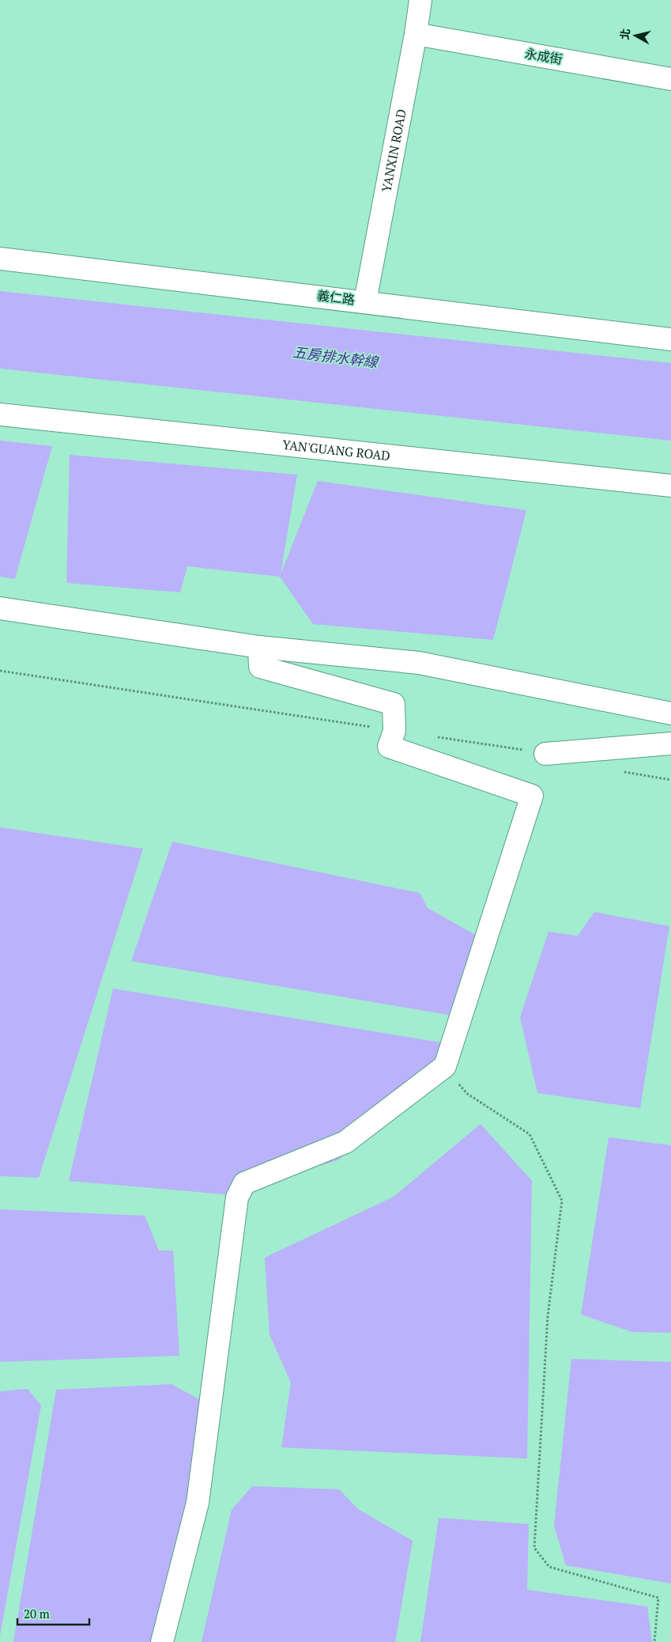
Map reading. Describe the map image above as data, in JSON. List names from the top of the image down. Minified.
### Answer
{"streets":{"street":["永成街","YANXIN ROAD","義仁路","YAN'GUANG ROAD"]},"crossings":[["永成街","YANXIN ROAD"],["YANXIN ROAD","義仁路"]],"water":["五房排水幹線"],"scale_bar":"20 m","north":"left"}
